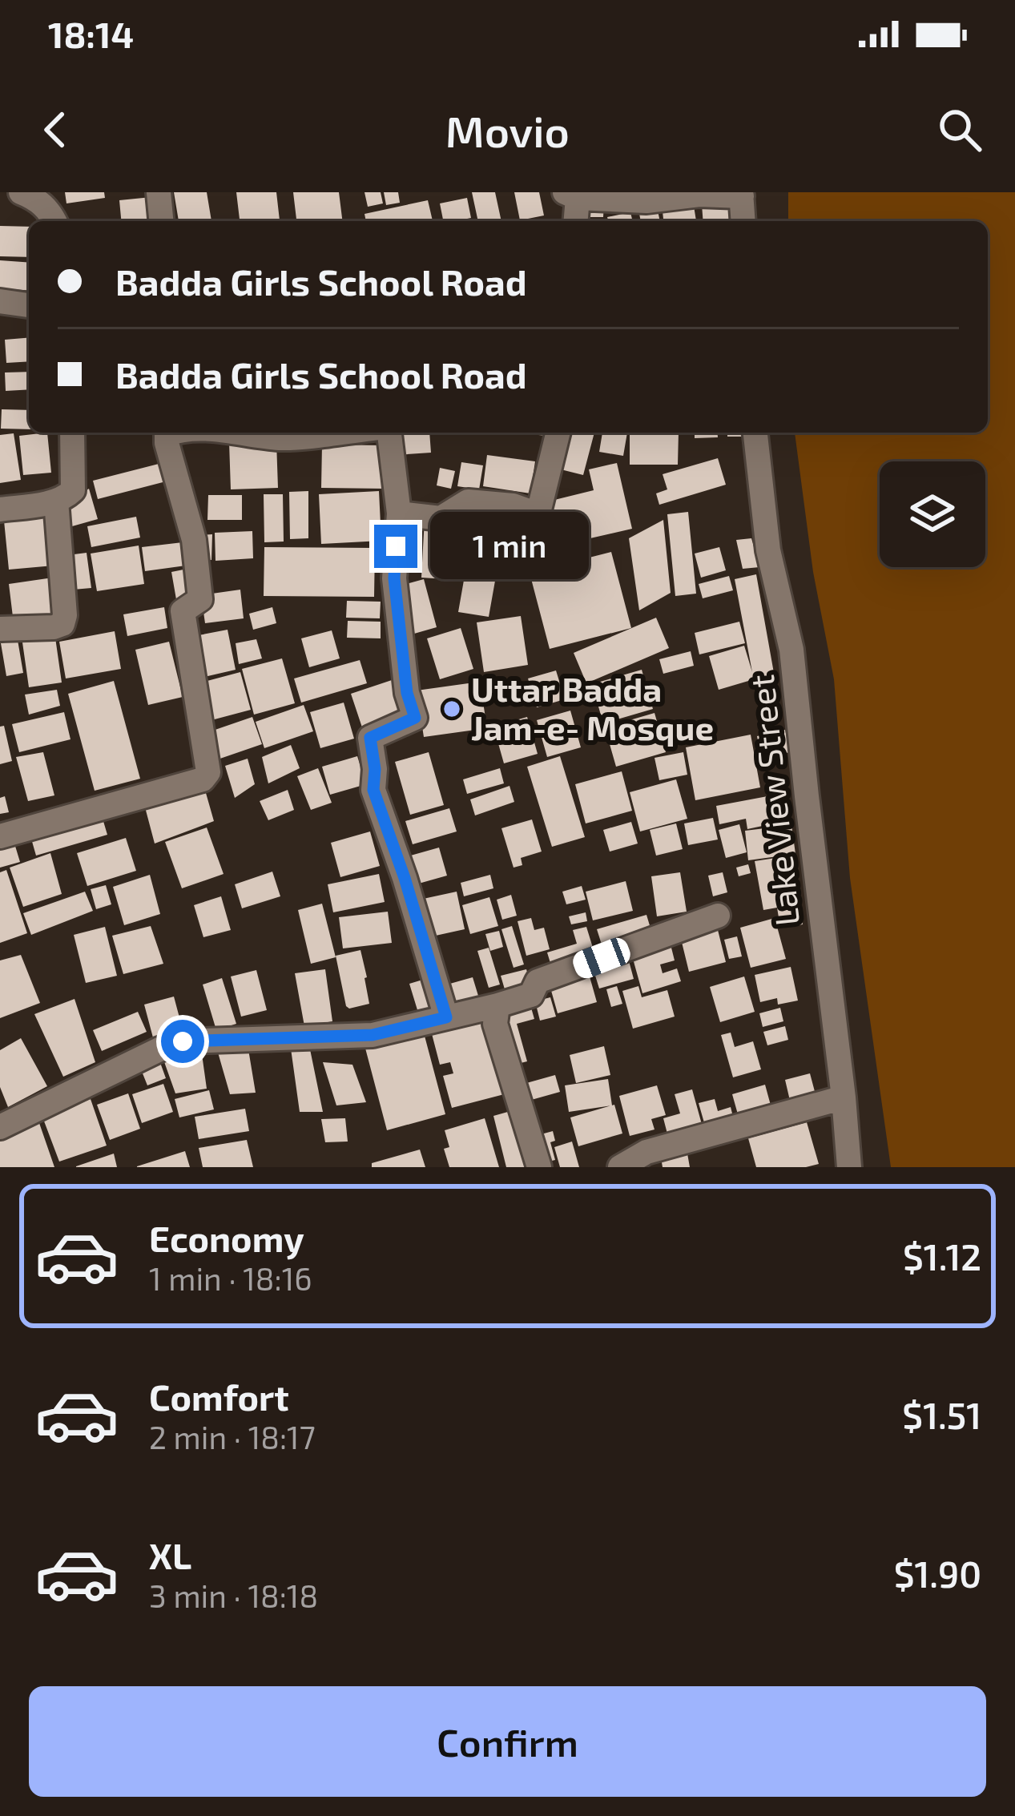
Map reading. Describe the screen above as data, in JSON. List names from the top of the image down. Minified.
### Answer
{"streets":{"street":["Lake View Street"]},"places":["Uttar Badda Jam-e- Mosque"],"page":{"status":"18:14","header":"Movio","banner":["Badda Girls School Road","Badda Girls School Road"],"bubble":"1 min","list":[{"name":"Economy","note":"1 min · 18:16","value":"$1.12"},{"name":"Comfort","note":"2 min · 18:17","value":"$1.51"},{"name":"XL","note":"3 min · 18:18","value":"$1.90"}],"buttons":"Confirm"}}
